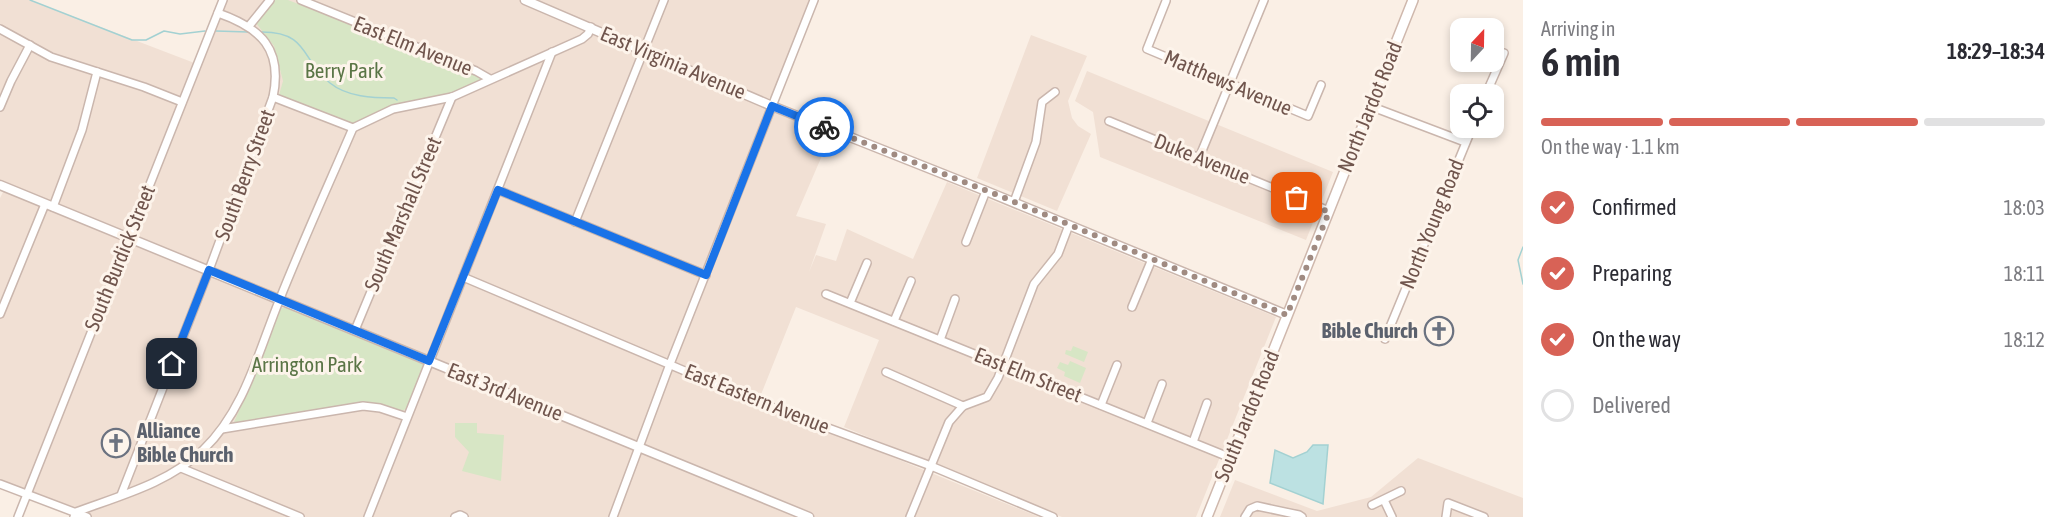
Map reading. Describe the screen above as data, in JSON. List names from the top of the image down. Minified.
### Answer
{"streets":{"main road":["North Jardot Road","South Jardot Road"],"street":["East Elm Avenue","East Virginia Avenue","Matthews Avenue","Duke Avenue","South Berry Street","South Marshall Street","North Young Road","South Burdick Street","East Elm Street","East 3rd Avenue","East Eastern Avenue"]},"crossings":[["East Virginia Avenue","North Jardot Road"],["East Virginia Avenue","South Jardot Road"],["North Jardot Road","Duke Avenue"],["North Jardot Road","South Jardot Road"],["South Berry Street","South Burdick Street"],["South Berry Street","East 3rd Avenue"],["South Marshall Street","East 3rd Avenue"],["South Burdick Street","East 3rd Avenue"],["East Elm Street","South Jardot Road"]],"parks":["Berry Park","Arrington Park"],"places":{"church":["Bible Church","Alliance Bible Church"]},"north":"top","page":{"heading":["6 min","Arriving in","18:29–18:34"],"bar":"On the way · 1.1 km","list":[["Confirmed","18:03"],["Preparing","18:11"],["On the way","18:12"],"Delivered"]}}
